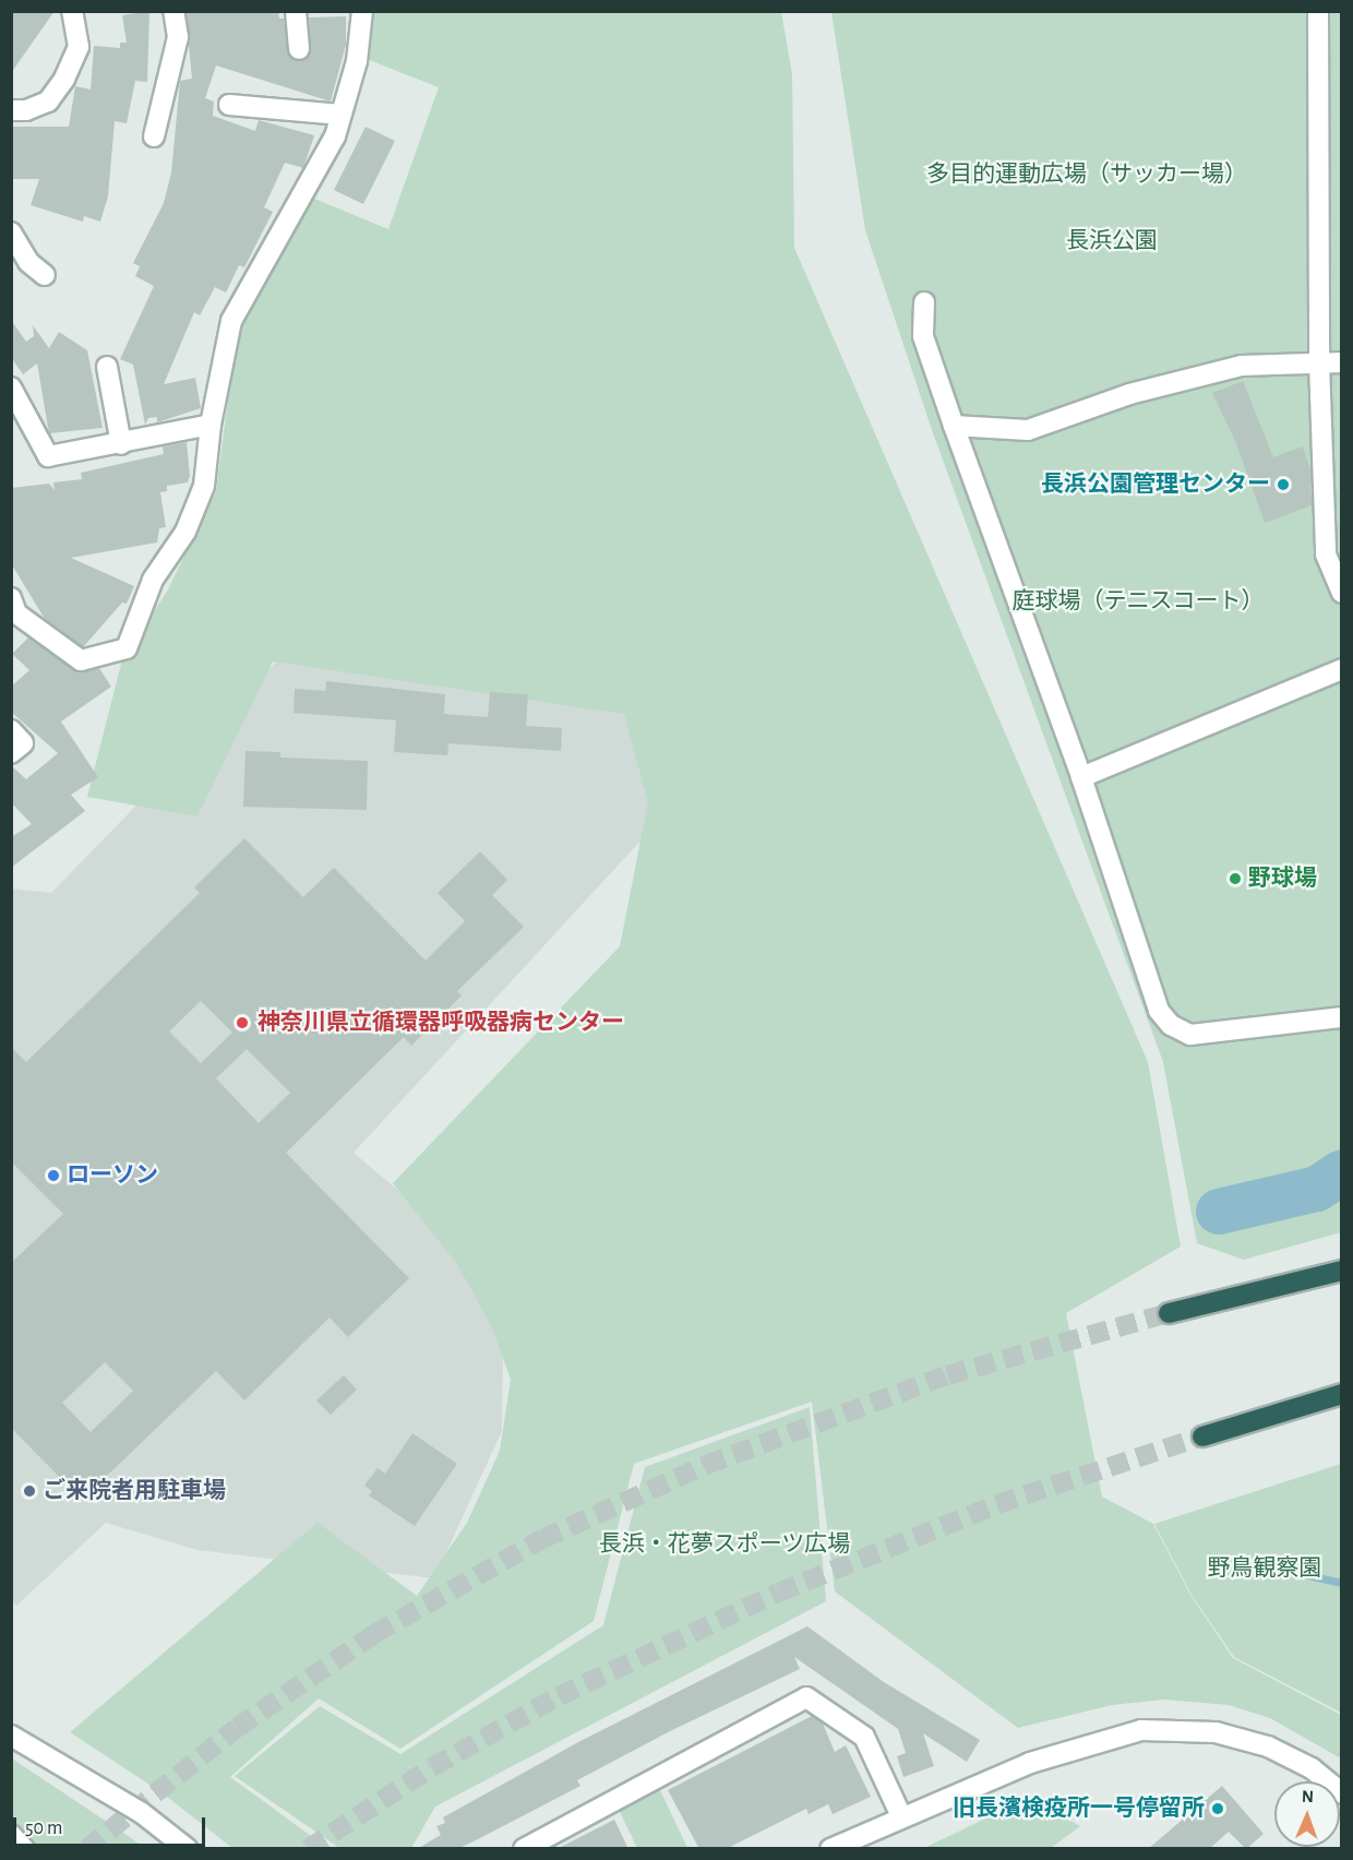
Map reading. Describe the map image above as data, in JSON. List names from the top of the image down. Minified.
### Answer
{"parks":["多目的運動広場（サッカー場）","長浜公園","庭球場（テニスコート）","長浜・花夢スポーツ広場","野鳥観察園"],"places":["長浜公園管理センター","野球場","神奈川県立循環器呼吸器病センター","ローソン","ご来院者用駐車場","旧長濱検疫所一号停留所"],"scale_bar":"50 m","north":"top"}
